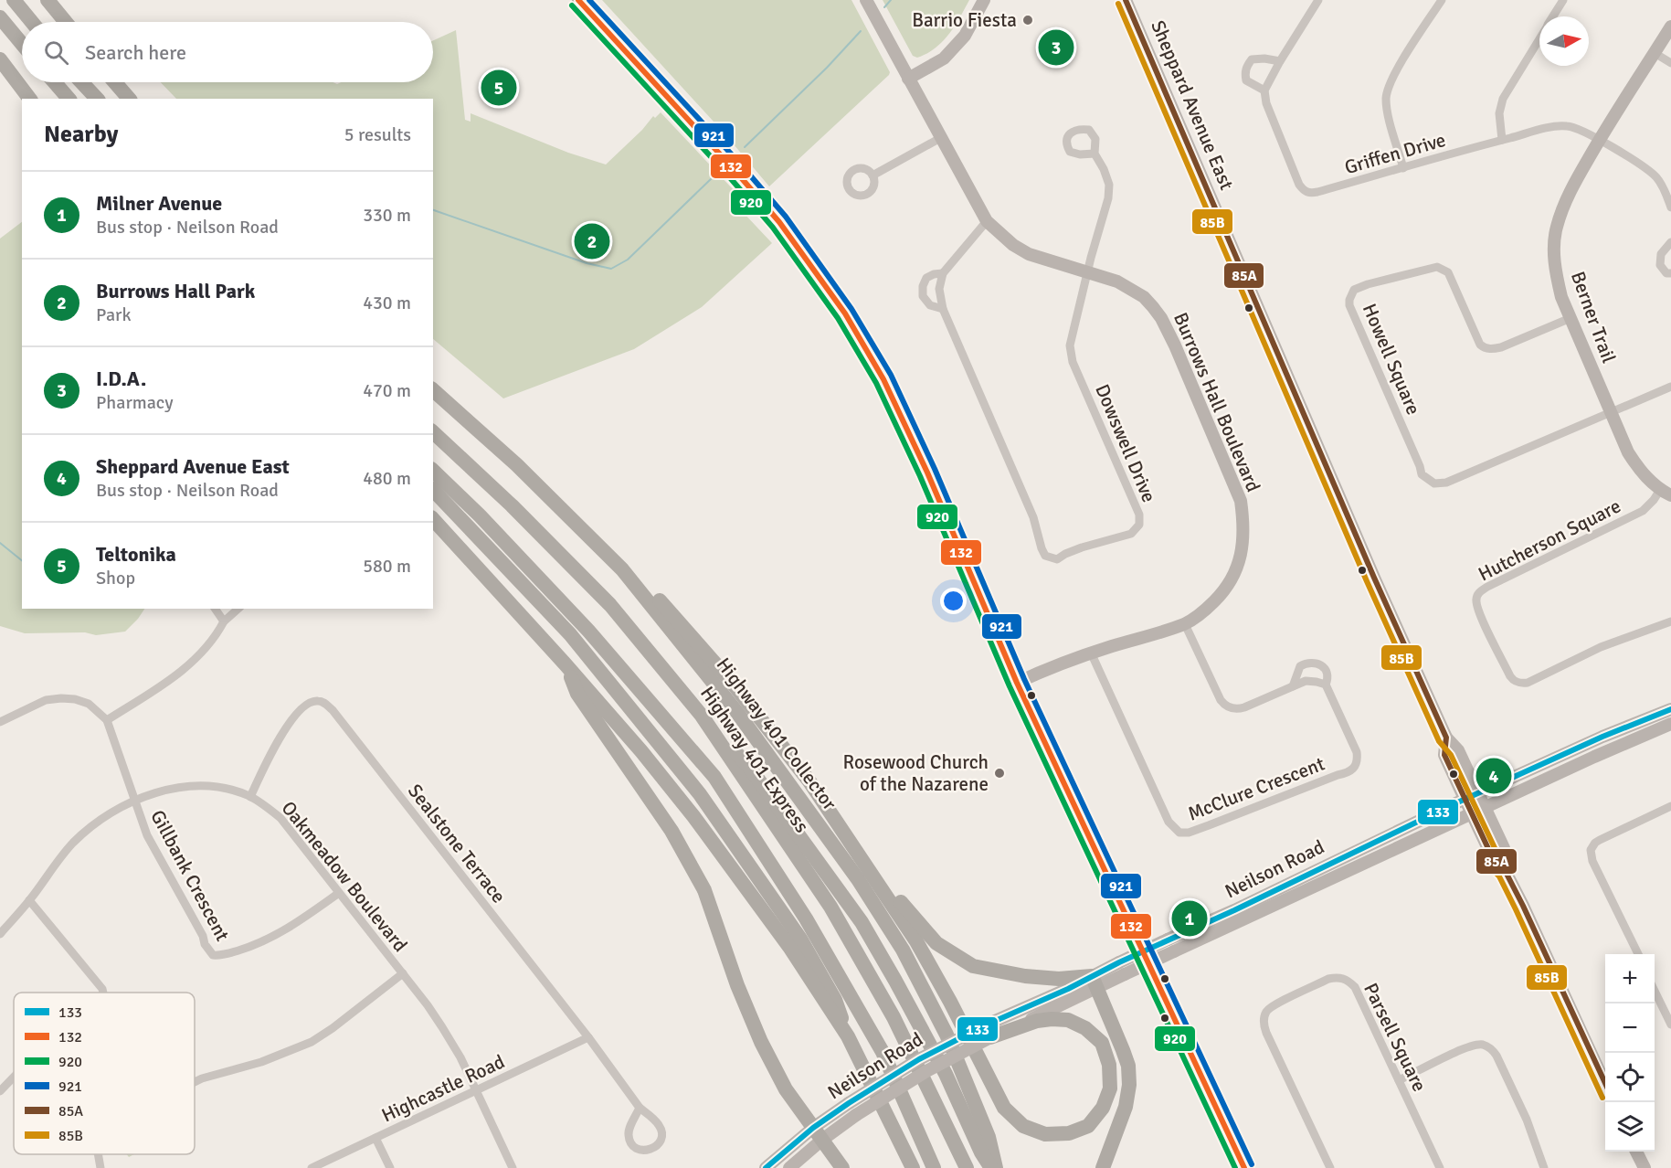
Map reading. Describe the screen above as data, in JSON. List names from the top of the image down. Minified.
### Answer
{"streets":{"highway":["Highway 401 Collector","Highway 401 Express"],"main road":["Sheppard Avenue East","Berner Trail","Burrows Hall Boulevard","Neilson Road"],"street":["Griffen Drive","Howell Square","Dowswell Drive","Hutcherson Square","McClure Crescent","Sealstone Terrace","Gillbank Crescent","Oakmeadow Boulevard","Parsell Square","Highcastle Road"]},"crossings":[["Sheppard Avenue East","Neilson Road"],["Griffen Drive","Berner Trail"],["Berner Trail","Howell Square"],["Berner Trail","Hutcherson Square"],["Burrows Hall Boulevard","Dowswell Drive"],["Burrows Hall Boulevard","McClure Crescent"],["Sealstone Terrace","Oakmeadow Boulevard"],["Sealstone Terrace","Highcastle Road"],["Gillbank Crescent","Oakmeadow Boulevard"],["Oakmeadow Boulevard","Highcastle Road"]],"places":["Barrio Fiesta","Rosewood Church of the Nazarene"],"lines":["transit line 132","transit line 921","transit line 85A","transit line 85B","transit line 920","transit line 133"],"legend":["133","132","920","921","85A","85B"],"north":"right","page":{"search":"Search here","pins":["3","5","2","4","1"],"heading":["Nearby","5 results"],"list":[{"mark":"1","name":"Milner Avenue","note":"Bus stop · Neilson Road","value":"330 m"},{"mark":"2","name":"Burrows Hall Park","note":"Park","value":"430 m"},{"mark":"3","name":"I.D.A.","note":"Pharmacy","value":"470 m"},{"mark":"4","name":"Sheppard Avenue East","note":"Bus stop · Neilson Road","value":"480 m"},{"mark":"5","name":"Teltonika","note":"Shop","value":"580 m"}],"map_buttons":["+","−"]}}
